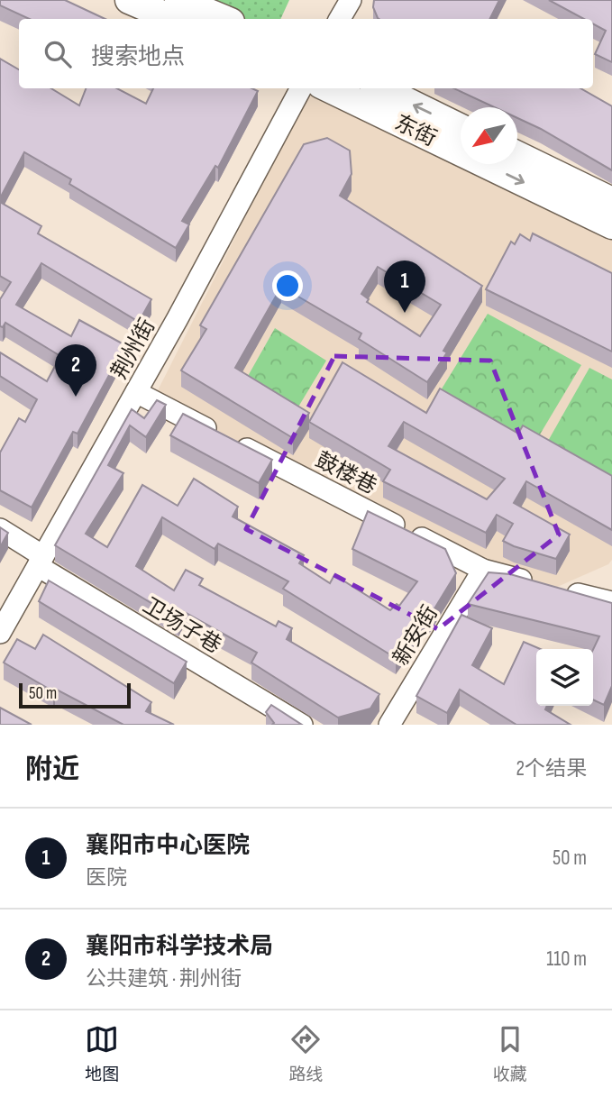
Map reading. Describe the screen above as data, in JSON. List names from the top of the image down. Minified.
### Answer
{"streets":{"main road":["东街"],"street":["荆州街","鼓楼巷","卫场子巷","新安街"]},"crossings":[["荆州街","鼓楼巷"],["荆州街","卫场子巷"],["鼓楼巷","新安街"]],"scale_bar":"50 m","north":"bottom left","page":{"search":"搜索地点","pins":["1","2"],"scale":"50 m","heading":["附近","2个结果"],"list":[{"mark":"1","name":"襄阳市中心医院","note":"医院","value":"50 m"},{"mark":"2","name":"襄阳市科学技术局","note":"公共建筑 · 荆州街","value":"110 m"}],"nav":["地图","路线","收藏"]}}
